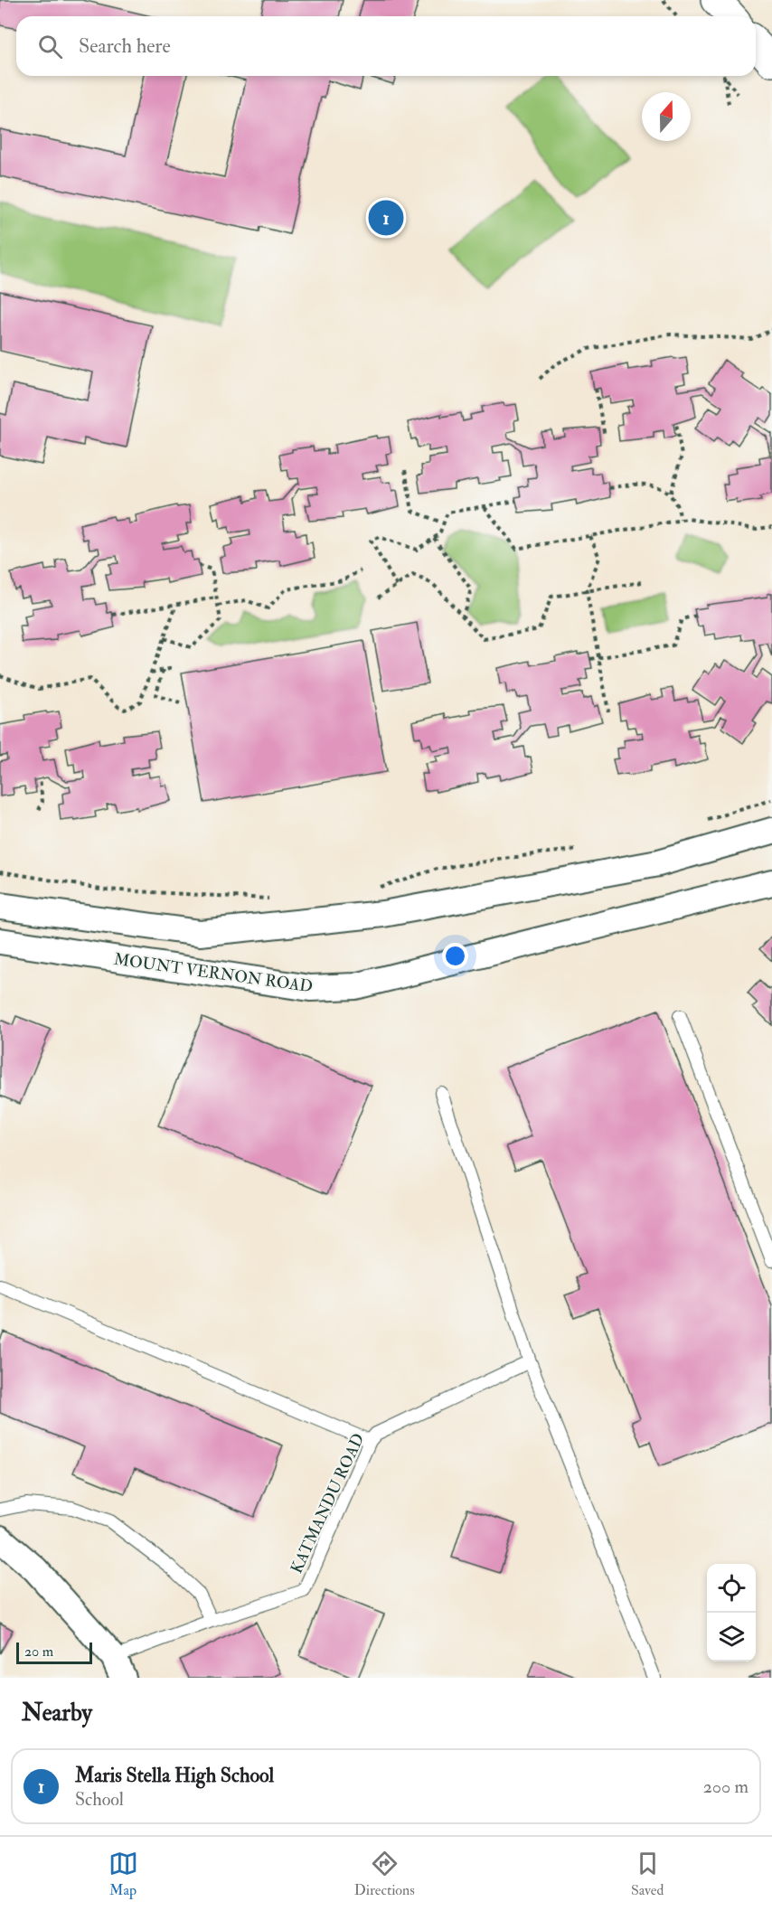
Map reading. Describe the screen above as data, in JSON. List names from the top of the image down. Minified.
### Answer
{"streets":{"street":["MOUNT VERNON ROAD"],"lane":["KATMANDU ROAD"]},"scale_bar":"20 m","north":"top","page":{"search":"Search here","pins":"1","scale":"20 m","heading":"Nearby","list":[{"mark":"1","name":"Maris Stella High School","note":"School","value":"200 m"}],"nav":["Map","Directions","Saved"]}}
